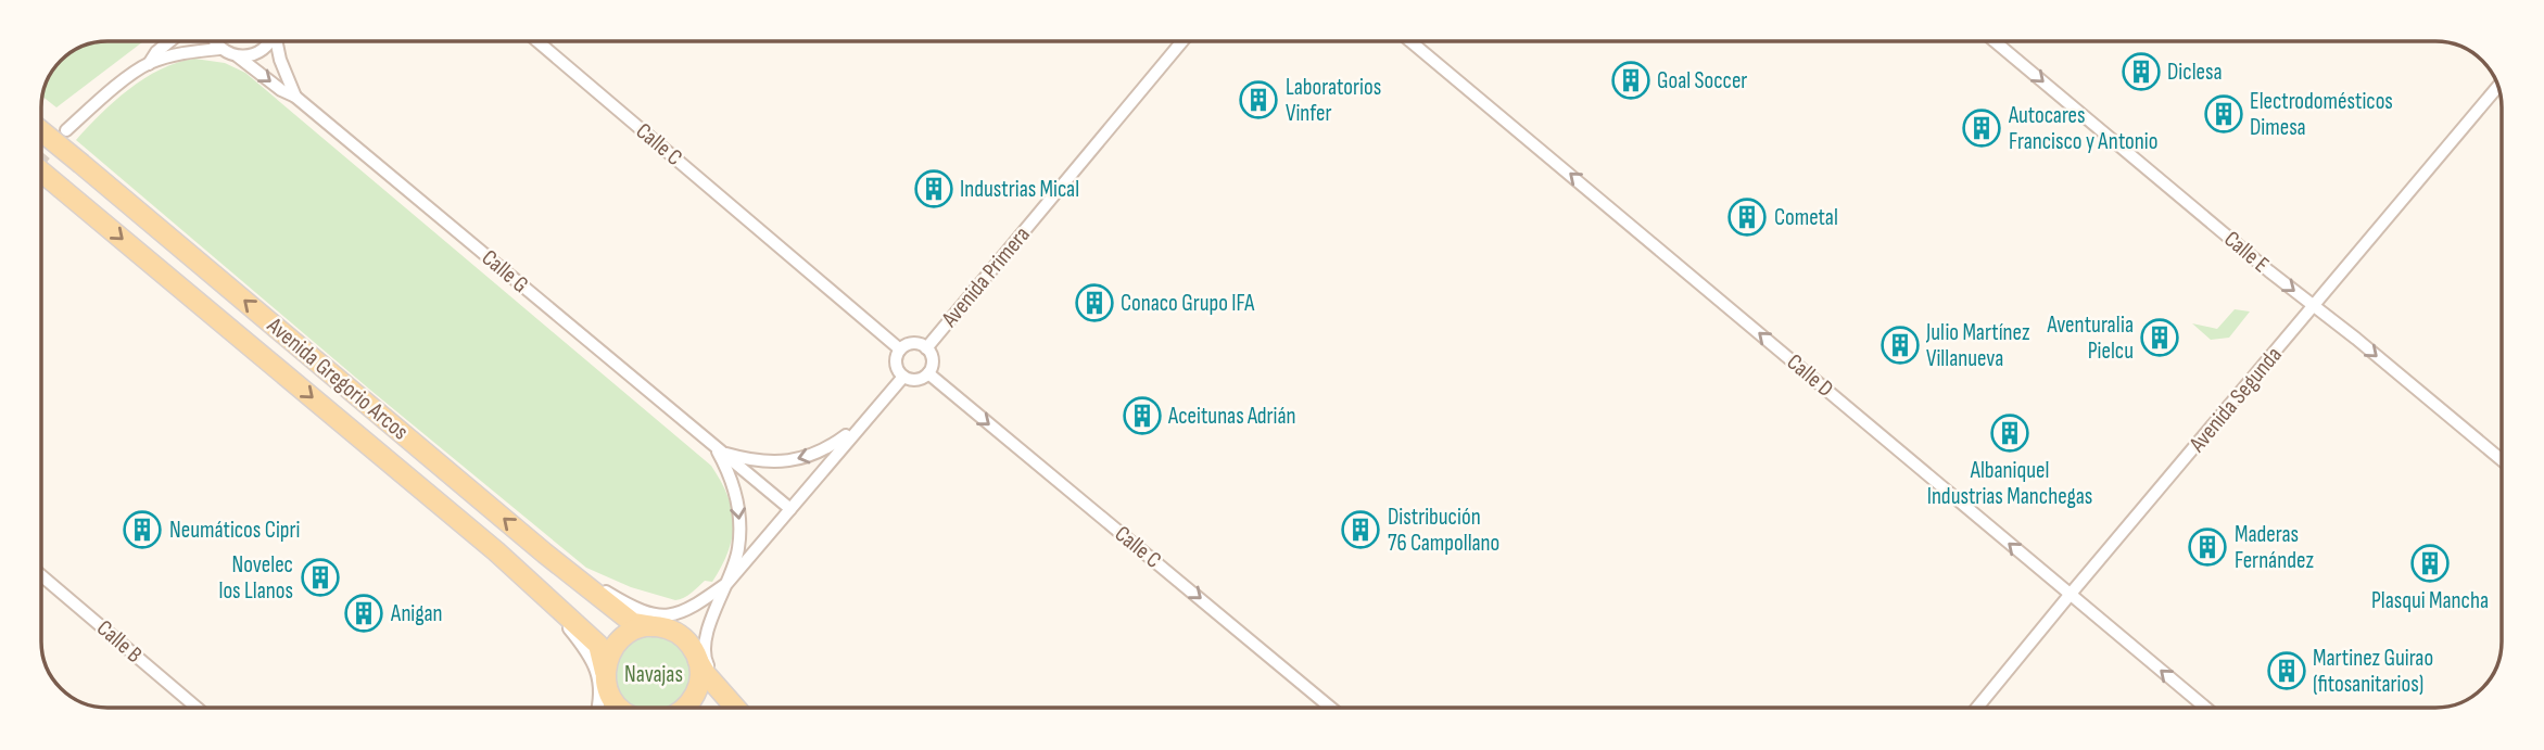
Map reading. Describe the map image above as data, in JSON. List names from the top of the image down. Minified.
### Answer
{"streets":{"main road":["Avenida Gregorio Arcos"],"street":["Calle C","Calle E","Calle G","Avenida Primera","Calle D","Avenida Segunda","Calle B"]},"crossings":[["Calle C","Avenida Primera"],["Calle E","Avenida Segunda"],["Calle D","Avenida Segunda"]],"one_way":["Calle C","Calle E","Calle D"],"parks":["Navajas"],"places":{"building":["Diclesa","Goal Soccer","Laboratorios Vinfer","Electrodomésticos Dimesa","Autocares Francisco y Antonio","Industrias Mical","Cometal","Conaco Grupo IFA","Aventuralia Pielcu","Julio Martínez Villanueva","Aceitunas Adrián","Albaniquel Industrias Manchegas","Neumáticos Cipri","Distribución 76 Campollano","Maderas Fernández","Plasqui Mancha","Novelec los Llanos","Anigan","Martinez Guirao (fitosanitarios)"]}}
